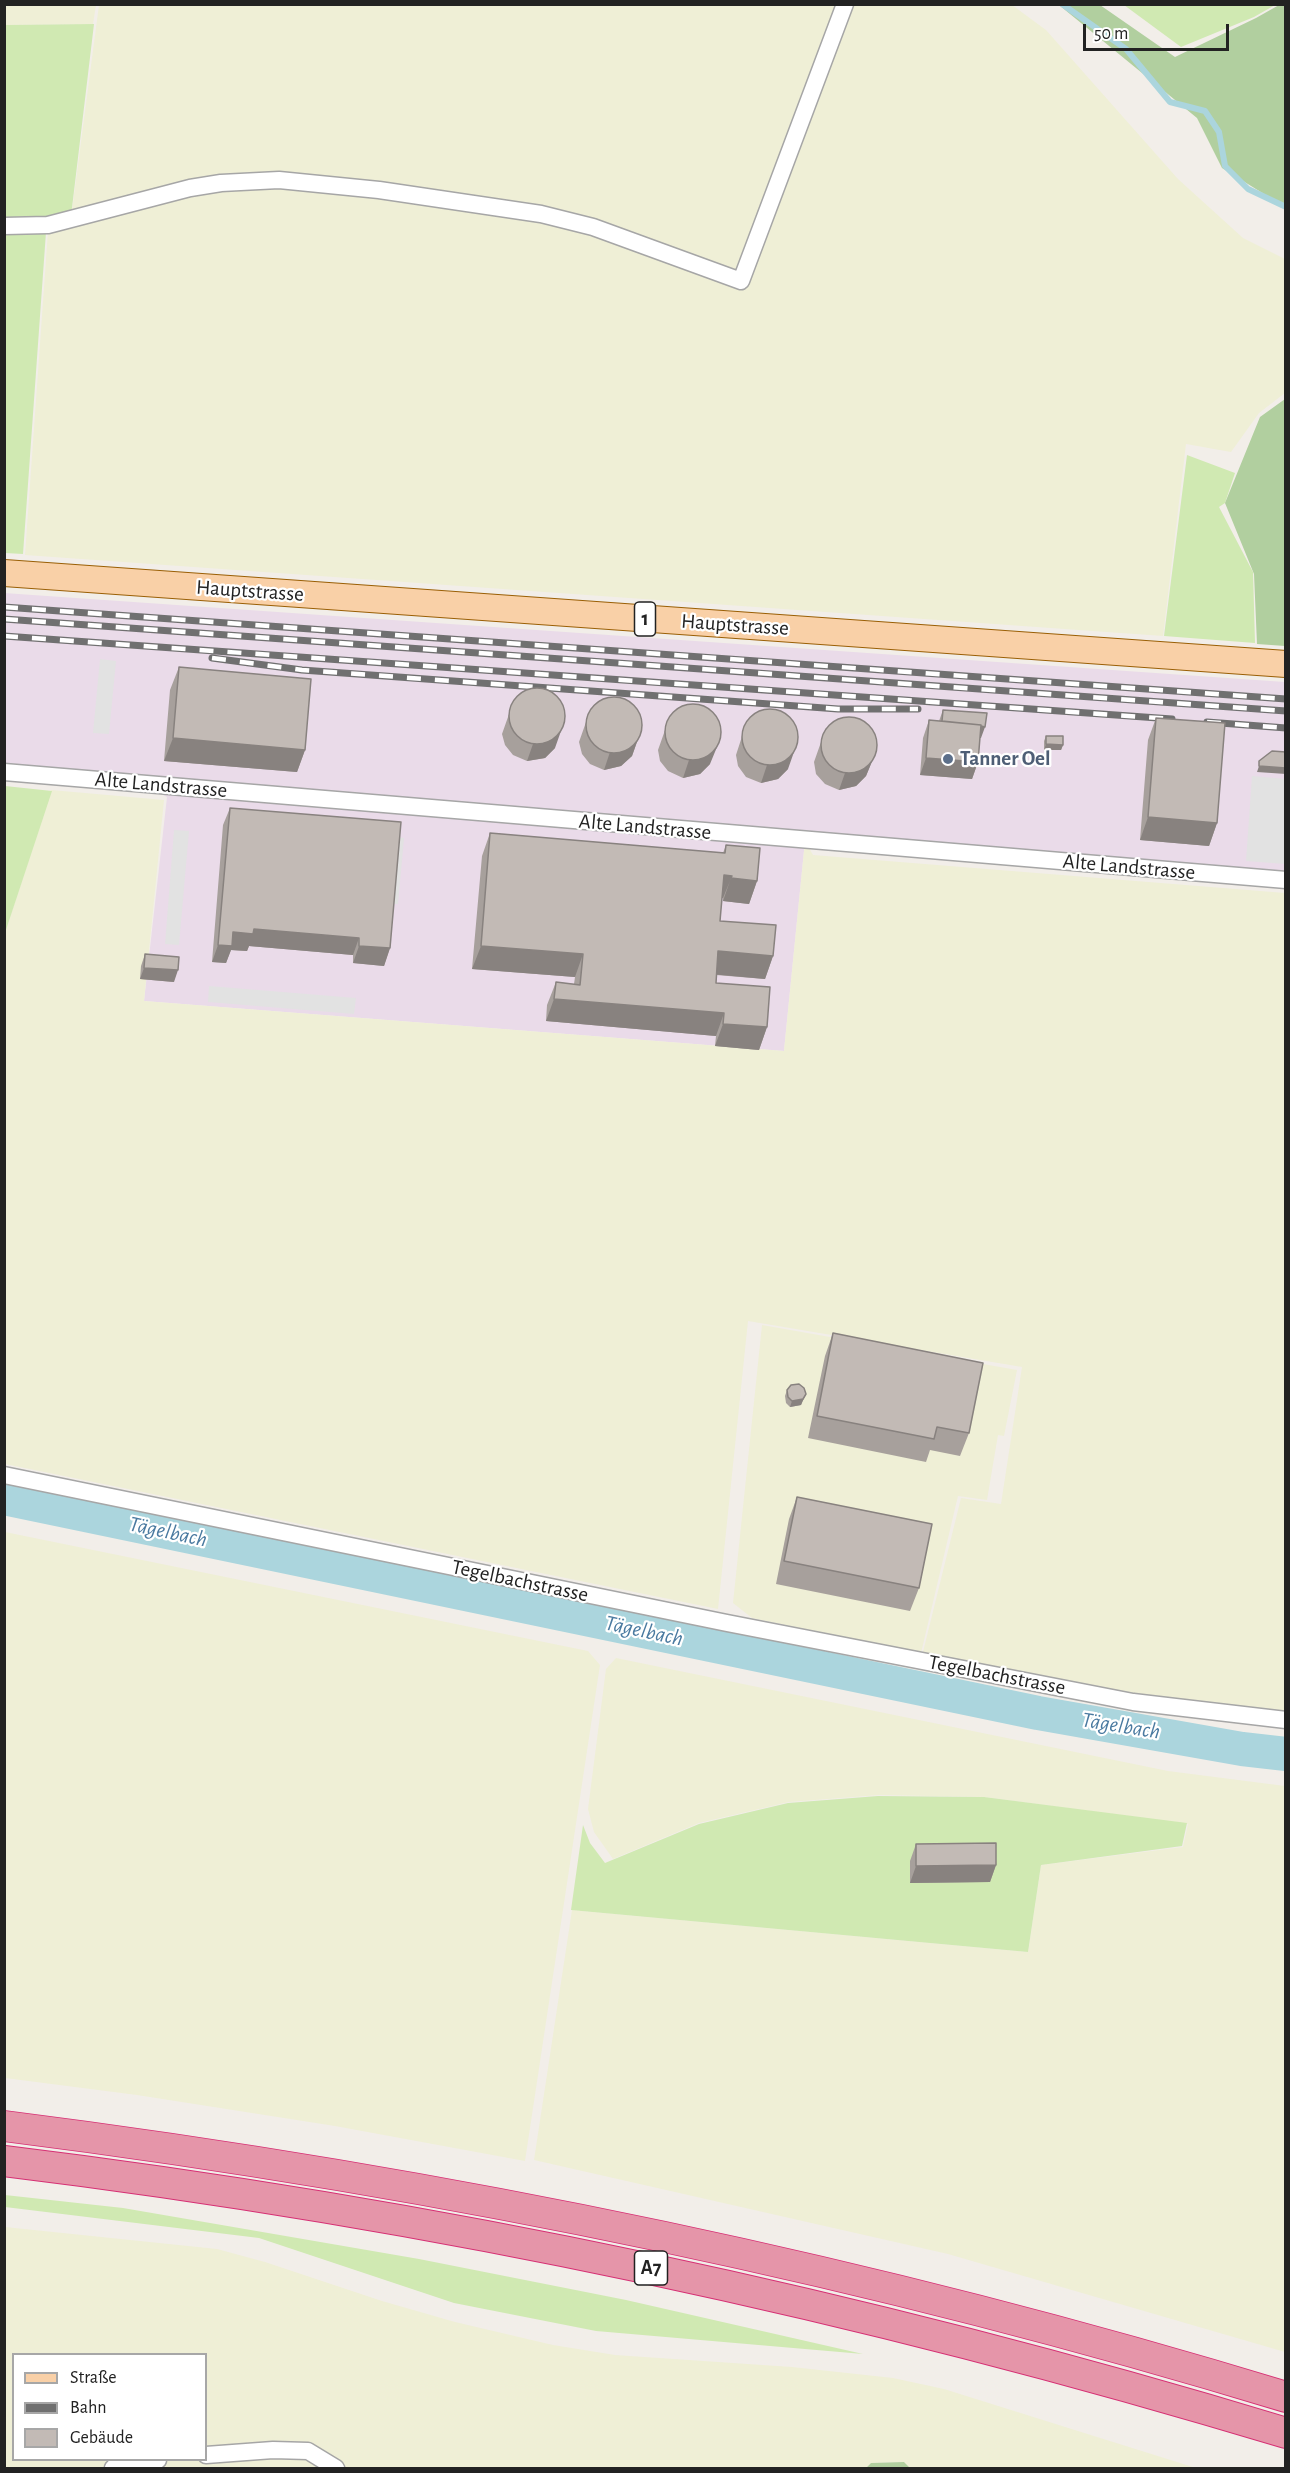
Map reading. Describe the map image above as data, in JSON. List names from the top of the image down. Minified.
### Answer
{"streets":{"highway":["A7"],"main road":["Hauptstrasse","1"],"street":["Alte Landstrasse","Tegelbachstrasse"]},"water":["Tägelbach"],"places":["Tanner Oel"],"legend":["Straße","Bahn","Gebäude"],"scale_bar":"50 m"}
